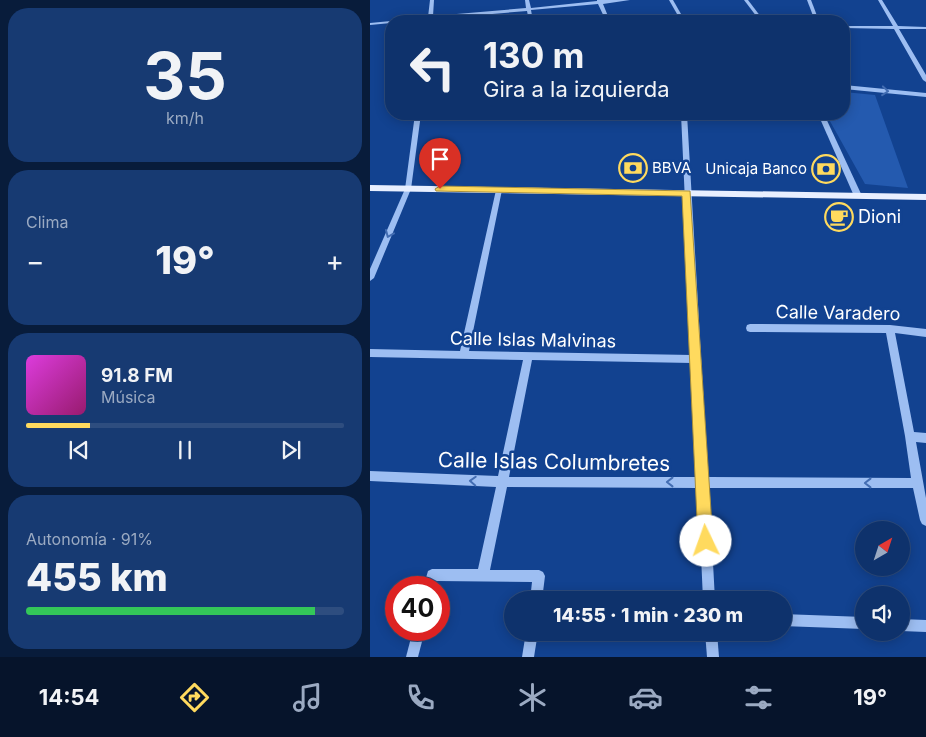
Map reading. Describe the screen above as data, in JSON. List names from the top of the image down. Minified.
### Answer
{"streets":{"street":["Calle Varadero","Calle Islas Malvinas","Calle Islas Columbretes"]},"one_way":["Calle Islas Columbretes"],"places":{"bank":["BBVA","Unicaja Banco"],"cafe":["Dioni"]},"north":"top right","page":{"tile":[["35","km/h"],"Clima",["Autonomía · 91%","455 km"]],"turn":["130 m","Gira a la izquierda"],"heat":["−","19°","+"],"song":["91.8 FM","Música"],"limit":"40","trip":"14:55 · 1 min · 230 m","tabs":["14:54","19°"]}}
